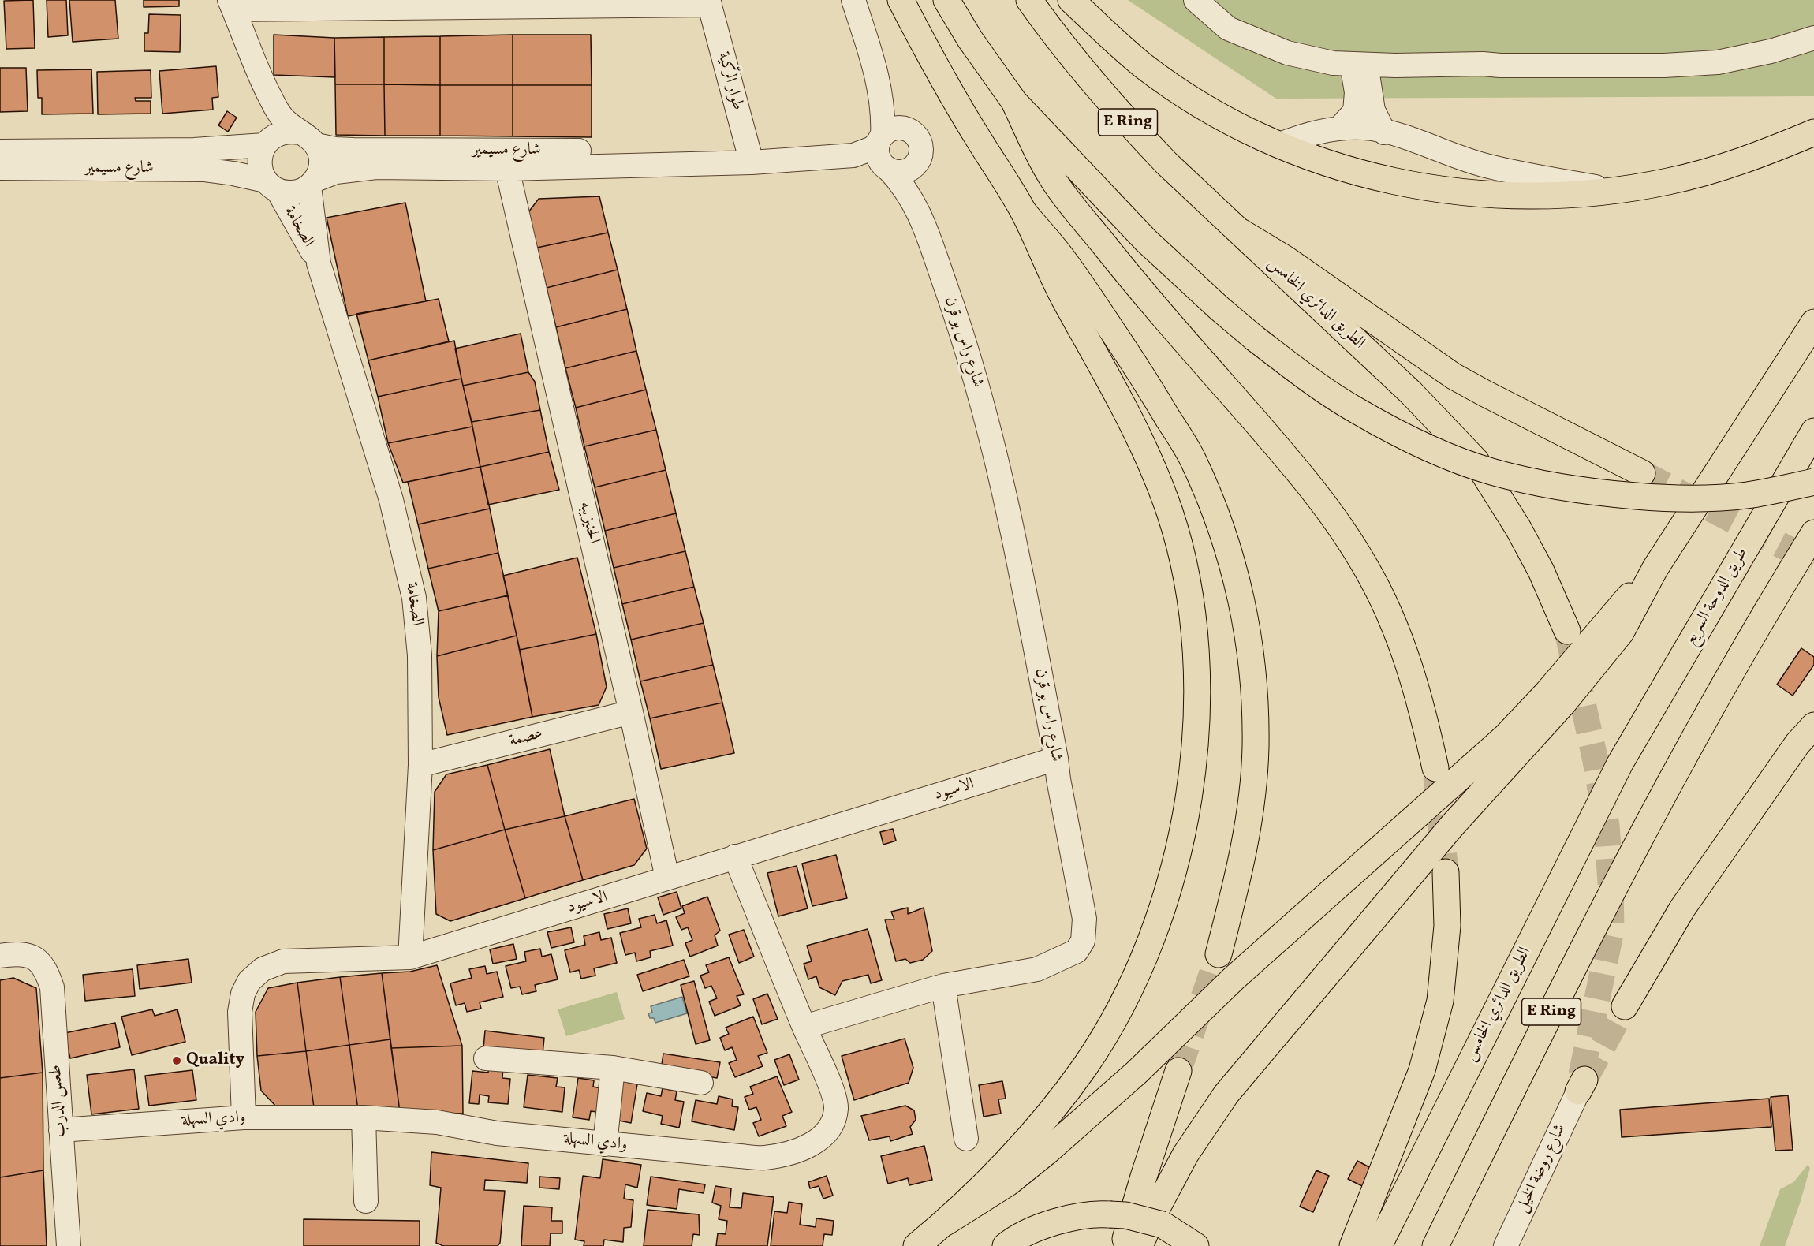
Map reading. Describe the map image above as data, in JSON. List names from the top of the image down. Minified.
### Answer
{"streets":{"main road":["E Ring","الطريق الدائري الخامس","طريق الدوحة السريع"],"street":["طوار الرّكية","شارع مسيمير","الصخامة","شارع راس بو قرن","الحنيزيبه","عصمة","الاسيود","طعس الدرب","وادي السهلة","شارع روضة الخيل"]},"crossings":[["طوار الرّكية","شارع مسيمير"],["شارع مسيمير","الصخامة"],["شارع مسيمير","شارع راس بو قرن"],["شارع مسيمير","الحنيزيبه"],["الصخامة","عصمة"],["الصخامة","الاسيود"],["الطريق الدائري الخامس","طريق الدوحة السريع"],["شارع راس بو قرن","الاسيود"],["شارع راس بو قرن","وادي السهلة"],["الحنيزيبه","عصمة"],["الحنيزيبه","الاسيود"],["الاسيود","وادي السهلة"],["طعس الدرب","وادي السهلة"]],"places":["Quality"]}
